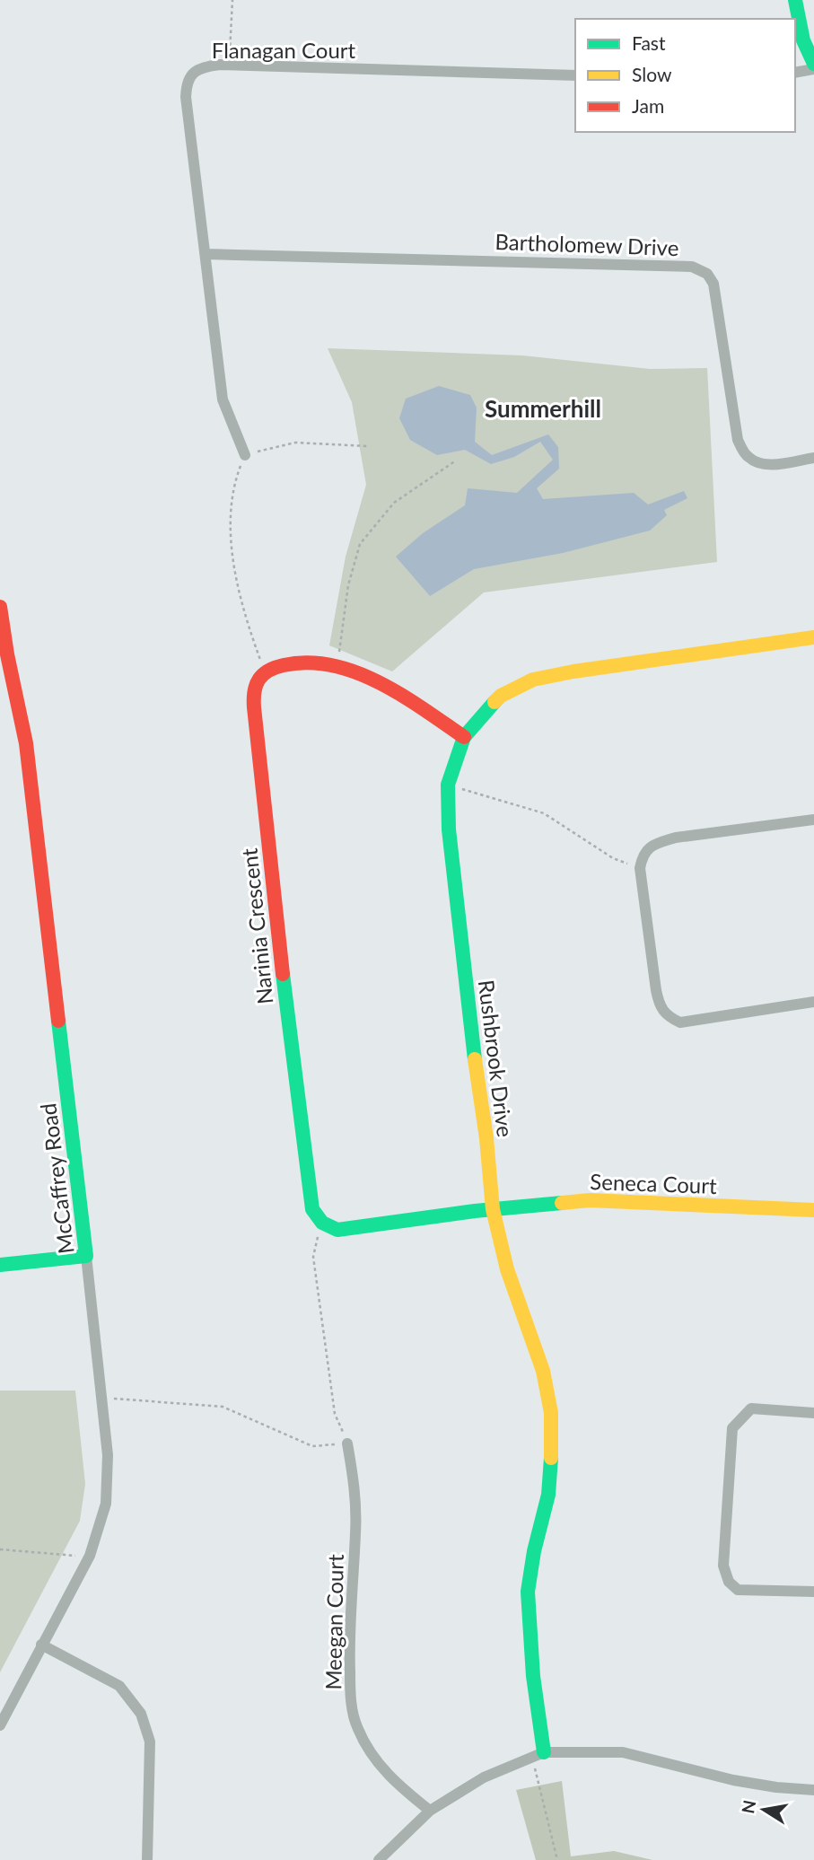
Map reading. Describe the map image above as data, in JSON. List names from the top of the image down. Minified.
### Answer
{"streets":{"street":["Flanagan Court","Bartholomew Drive","Narinia Crescent","Rushbrook Drive","McCaffrey Road","Seneca Court","Meegan Court"]},"crossings":[["Flanagan Court","Bartholomew Drive"],["Rushbrook Drive","Seneca Court"]],"districts":["Summerhill"],"legend":["Fast","Slow","Jam"],"north":"left"}
